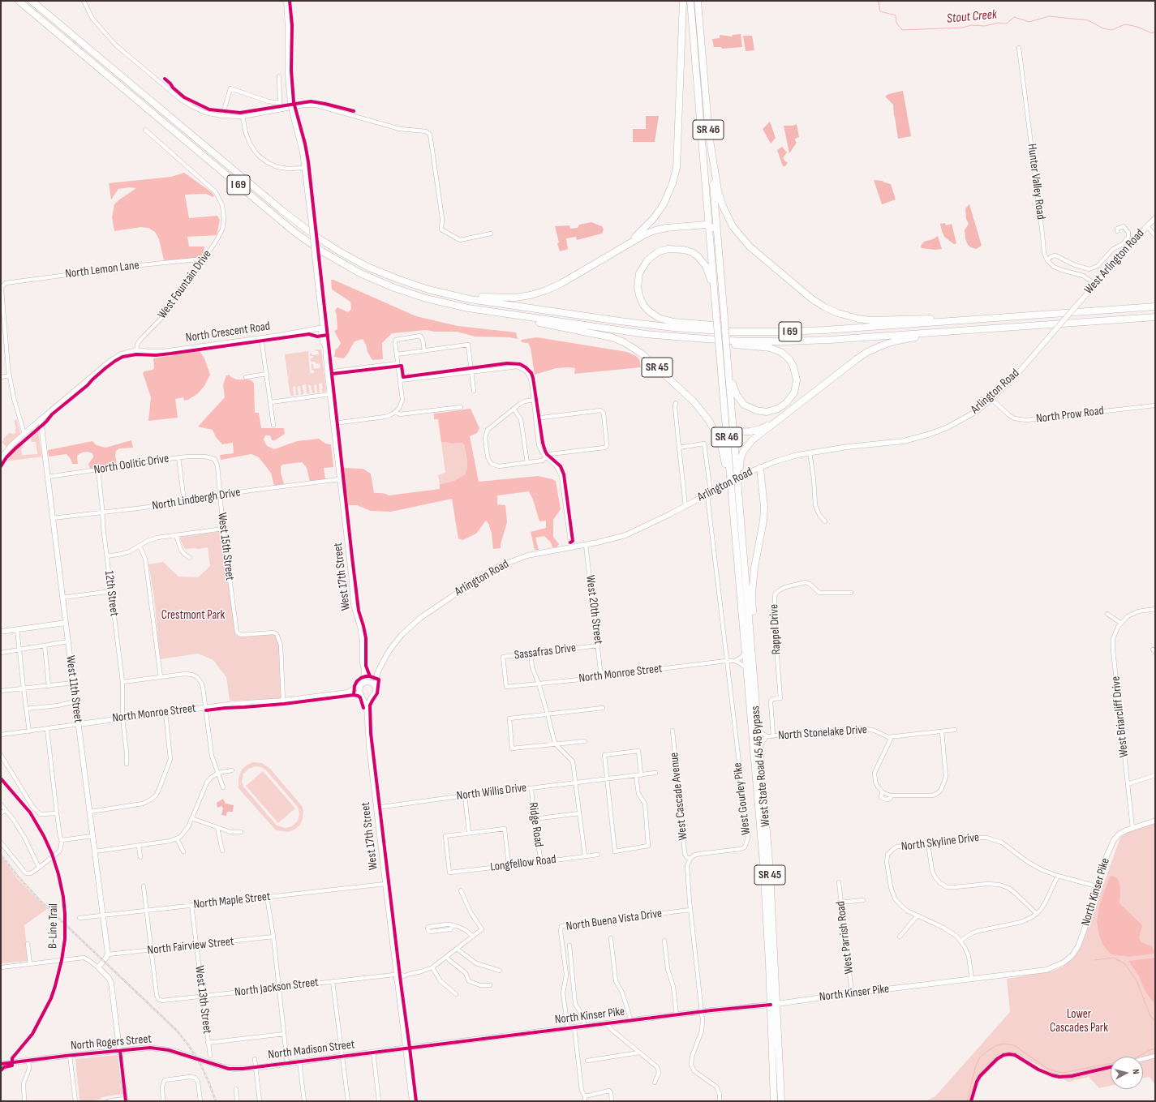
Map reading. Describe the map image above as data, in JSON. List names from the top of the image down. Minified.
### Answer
{"streets":{"highway":["SR 46","I 69","SR 45","West State Road 45 46 Bypass"],"street":["Hunter Valley Road","West Arlington Road","North Lemon Lane","West Fountain Drive","North Crescent Road","Arlington Road","North Prow Road","North Oolitic Drive","North Lindbergh Drive","West 15th Street","West 17th Street","12th Street","West 20th Street","Rappel Drive","Sassafras Drive","North Monroe Street","West 11th Street","West Briarcliff Drive","North Stonelake Drive","North Willis Drive","West Cascade Avenue","West Gourley Pike","Ridge Road","North Skyline Drive","Longfellow Road","North Kinser Pike","North Maple Street","North Buena Vista Drive","West Parrish Road","North Fairview Street","North Jackson Street","West 13th Street","North Rogers Street","North Madison Street"],"cycle path":["B-Line Trail"]},"crossings":[["SR 46","SR 45"],["SR 46","West State Road 45 46 Bypass"],["I 69","SR 45"],["West Arlington Road","Arlington Road"],["North Lemon Lane","West Fountain Drive"],["West Fountain Drive","North Crescent Road"],["North Crescent Road","West 17th Street"],["SR 45","West State Road 45 46 Bypass"],["Arlington Road","North Prow Road"],["Arlington Road","West 17th Street"],["Arlington Road","West 20th Street"],["Arlington Road","North Monroe Street"],["Arlington Road","West Gourley Pike"],["North Oolitic Drive","West 15th Street"],["North Oolitic Drive","12th Street"],["North Oolitic Drive","West 11th Street"],["North Lindbergh Drive","West 15th Street"],["North Lindbergh Drive","West 17th Street"],["North Lindbergh Drive","12th Street"],["North Lindbergh Drive","West 11th Street"],["West 15th Street","North Monroe Street"],["West 17th Street","North Monroe Street"],["West 17th Street","North Willis Drive"],["West 17th Street","North Kinser Pike"],["West 17th Street","North Maple Street"],["West 17th Street","North Jackson Street"],["West 17th Street","North Madison Street"],["12th Street","North Monroe Street"],["West 20th Street","Sassafras Drive"],["West 20th Street","North Monroe Street"],["Rappel Drive","North Stonelake Drive"],["Sassafras Drive","North Monroe Street"],["North Monroe Street","West 11th Street"],["North Monroe Street","West Gourley Pike"],["West 11th Street","North Maple Street"],["West 11th Street","North Fairview Street"],["West Briarcliff Drive","North Kinser Pike"],["North Stonelake Drive","West State Road 45 46 Bypass"],["West State Road 45 46 Bypass","North Kinser Pike"],["North Willis Drive","Ridge Road"],["West Cascade Avenue","West Gourley Pike"],["Ridge Road","Longfellow Road"],["North Skyline Drive","North Kinser Pike"],["North Kinser Pike","North Buena Vista Drive"],["North Kinser Pike","West Parrish Road"],["North Kinser Pike","North Madison Street"],["North Maple Street","West 13th Street"],["North Fairview Street","North Jackson Street"],["North Fairview Street","West 13th Street"],["North Jackson Street","West 13th Street"],["North Rogers Street","North Madison Street"]],"water":["Stout Creek"],"parks":["Crestmont Park","Lower Cascades Park"],"north":"right"}
